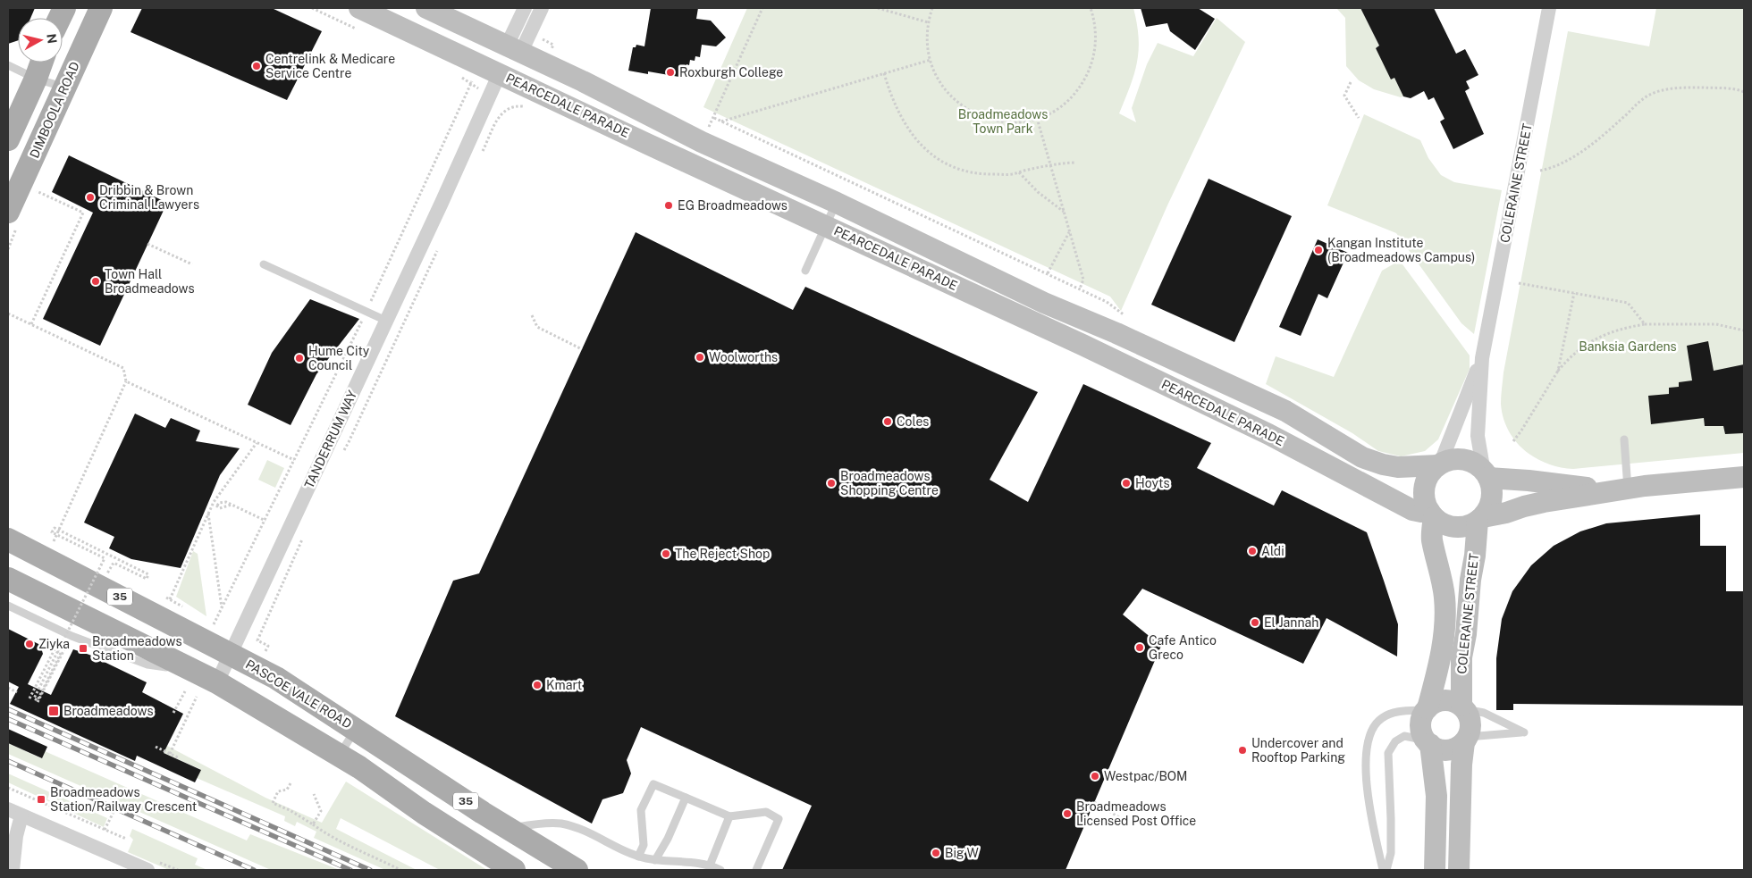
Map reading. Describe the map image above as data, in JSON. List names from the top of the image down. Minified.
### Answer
{"streets":{"main road":["DIMBOOLA ROAD","35","PASCOE VALE ROAD"],"street":["PEARCEDALE PARADE","COLERAINE STREET","TANDERRUM WAY"]},"crossings":[["PEARCEDALE PARADE","COLERAINE STREET"],["PEARCEDALE PARADE","TANDERRUM WAY"],["TANDERRUM WAY","PASCOE VALE ROAD"]],"parks":["Broadmeadows Town Park","Banksia Gardens"],"places":{"other":["Centrelink & Medicare Service Centre","Roxburgh College","Dribbin & Brown Criminal Lawyers","EG Broadmeadows","Kangan Institute (Broadmeadows Campus)","Town Hall Broadmeadows","Woolworths","Hume City Council","Coles","Broadmeadows Shopping Centre","Hoyts","Aldi","The Reject Shop","El Jannah","Ziyka","Cafe Antico Greco","Kmart","Undercover and Rooftop Parking","Westpac/BOM","Broadmeadows Licensed Post Office","Big W"],"transit":["Broadmeadows Station","Broadmeadows","Broadmeadows Station/Railway Crescent"]},"north":"right"}
